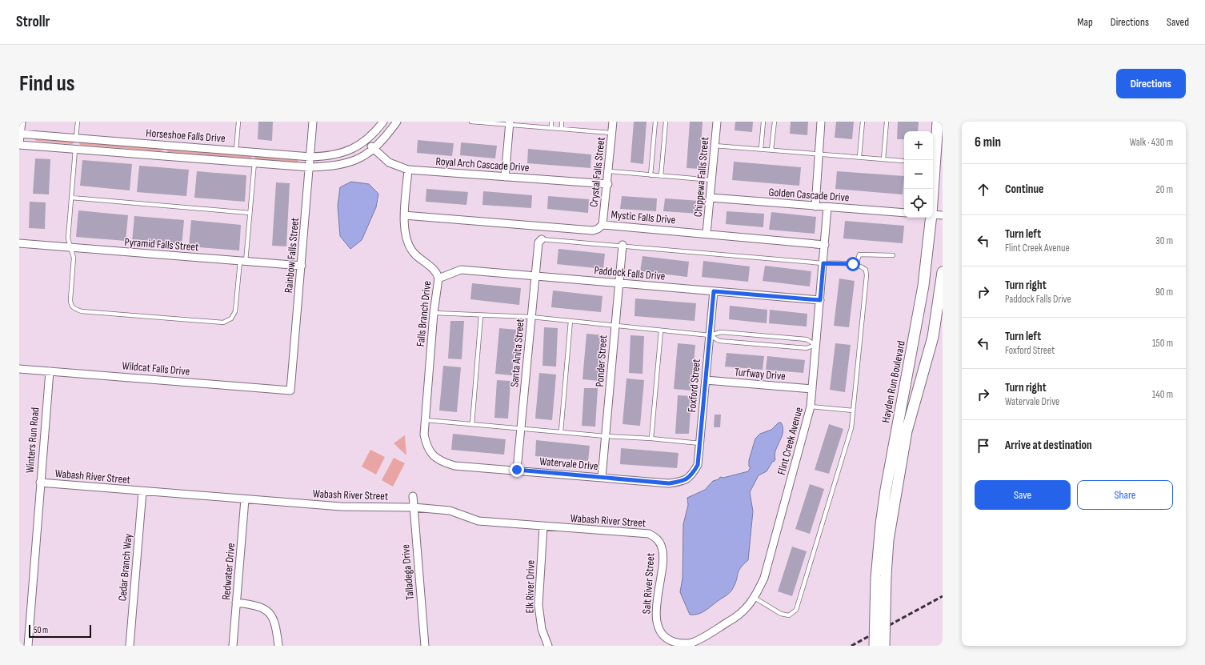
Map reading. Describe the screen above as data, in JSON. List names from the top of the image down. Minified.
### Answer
{"streets":{"main road":["Hayden Run Boulevard"],"street":["Horseshoe Falls Drive","Royal Arch Cascade Drive","Crystal Falls Street","Chippewa Falls Street","Golden Cascade Drive","Mystic Falls Drive","Pyramid Falls Street","Rainbow Falls Street","Paddock Falls Drive","Falls Branch Drive","Santa Anita Street","Ponder Street","Wildcat Falls Drive","Turfway Drive","Foxford Street","Winters Run Road","Flint Creek Avenue","Watervale Drive","Wabash River Street","Cedar Branch Way","Redwater Drive","Talladega Drive","Salt River Street","Elk River Drive"]},"crossings":[["Horseshoe Falls Drive","Royal Arch Cascade Drive"],["Horseshoe Falls Drive","Rainbow Falls Street"],["Royal Arch Cascade Drive","Crystal Falls Street"],["Royal Arch Cascade Drive","Falls Branch Drive"],["Crystal Falls Street","Mystic Falls Drive"],["Chippewa Falls Street","Golden Cascade Drive"],["Chippewa Falls Street","Mystic Falls Drive"],["Golden Cascade Drive","Flint Creek Avenue"],["Mystic Falls Drive","Falls Branch Drive"],["Mystic Falls Drive","Flint Creek Avenue"],["Pyramid Falls Street","Rainbow Falls Street"],["Rainbow Falls Street","Wildcat Falls Drive"],["Paddock Falls Drive","Falls Branch Drive"],["Paddock Falls Drive","Santa Anita Street"],["Paddock Falls Drive","Ponder Street"],["Paddock Falls Drive","Foxford Street"],["Paddock Falls Drive","Flint Creek Avenue"],["Falls Branch Drive","Watervale Drive"],["Santa Anita Street","Watervale Drive"],["Ponder Street","Watervale Drive"],["Wildcat Falls Drive","Winters Run Road"],["Turfway Drive","Foxford Street"],["Turfway Drive","Flint Creek Avenue"],["Foxford Street","Watervale Drive"],["Winters Run Road","Wabash River Street"],["Flint Creek Avenue","Salt River Street"],["Wabash River Street","Cedar Branch Way"],["Wabash River Street","Redwater Drive"],["Wabash River Street","Talladega Drive"],["Wabash River Street","Salt River Street"],["Wabash River Street","Elk River Drive"]],"scale_bar":"50 m","page":{"header":"Strollr","nav":["Map","Directions","Saved"],"buttons":["Directions",["Save","Share"]],"title":"Find us","heading":["6 min","Walk · 430 m"],"map_buttons":["+","−"],"list":[["Continue","20 m"],["Turn left","Flint Creek Avenue","30 m"],["Turn right","Paddock Falls Drive","90 m"],["Turn left","Foxford Street","150 m"],["Turn right","Watervale Drive","140 m"],"Arrive at destination"],"scale":"50 m"}}
